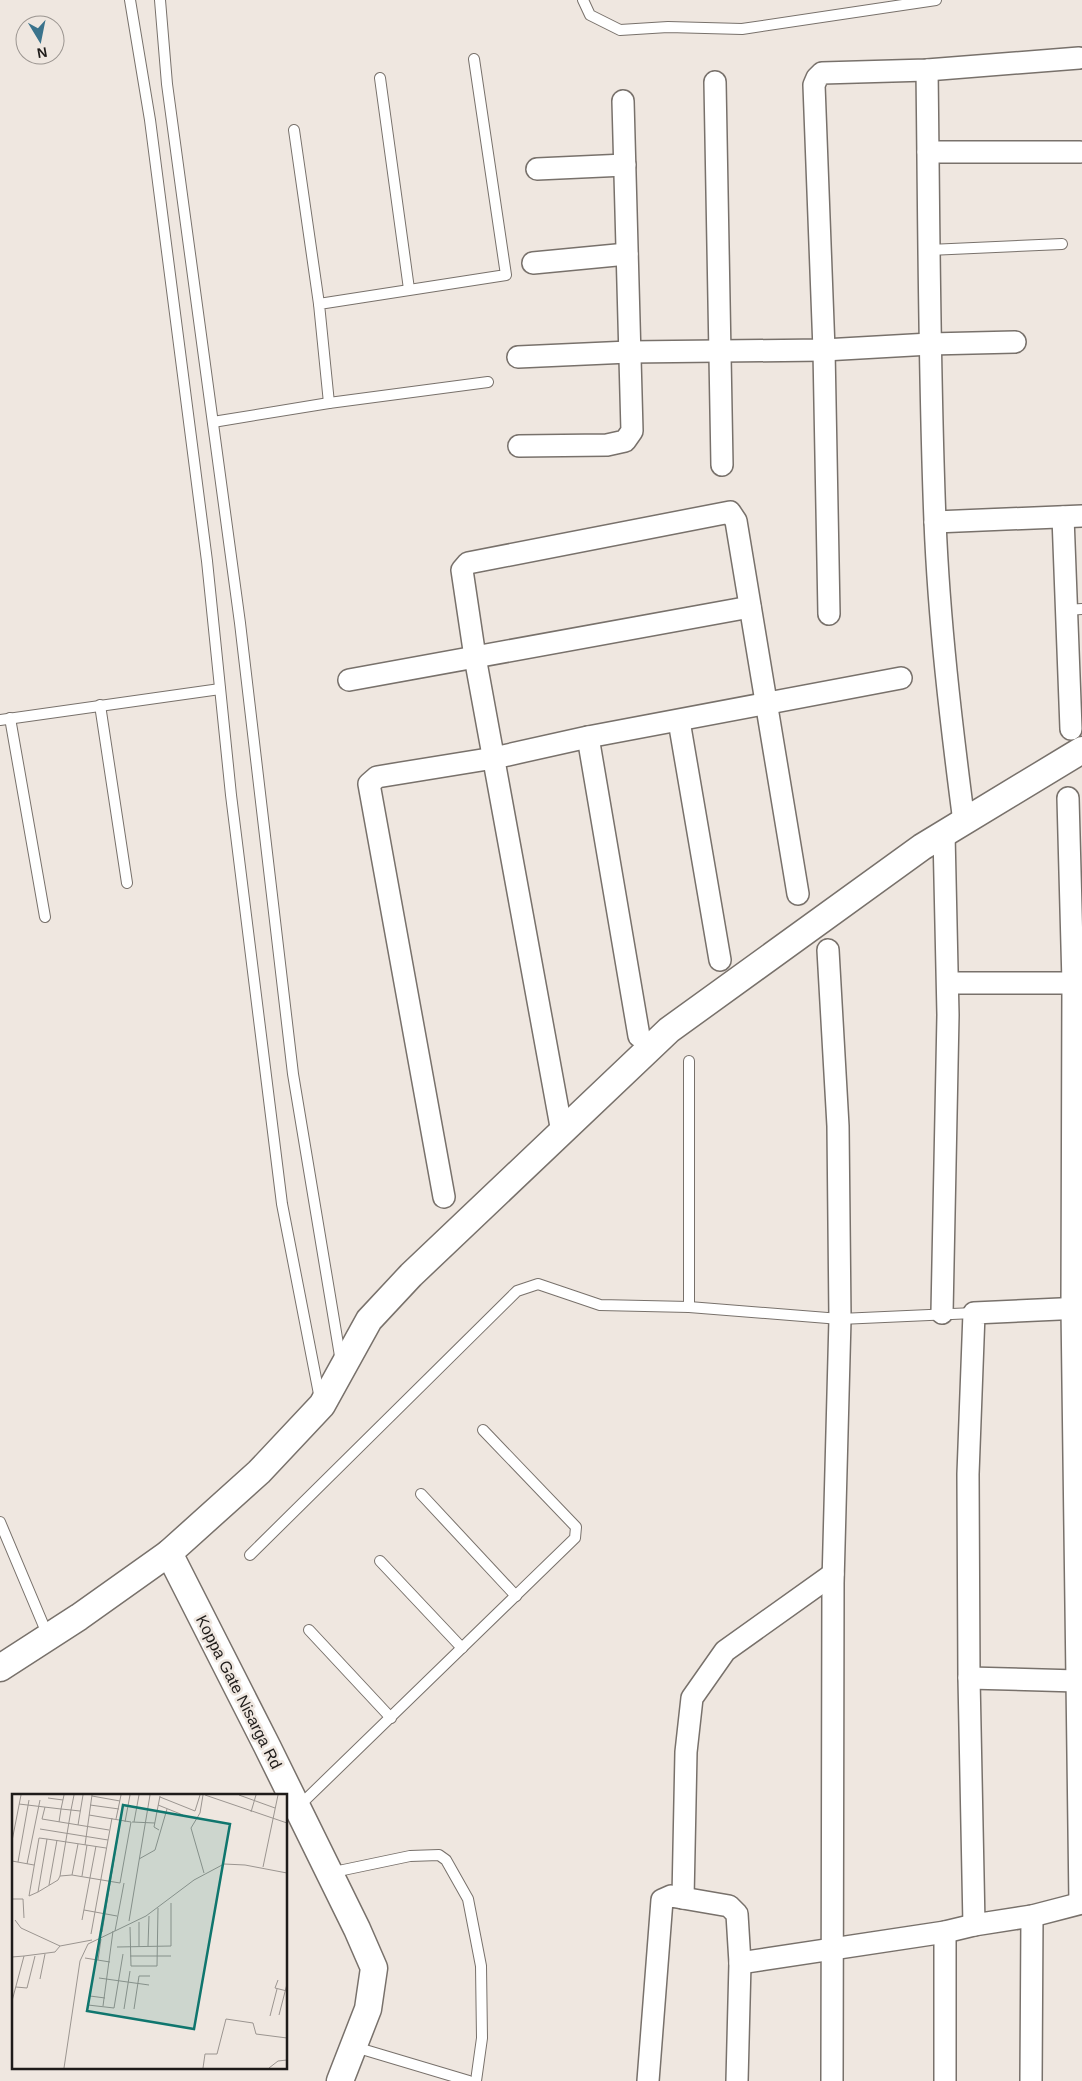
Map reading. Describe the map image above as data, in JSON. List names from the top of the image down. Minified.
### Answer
{"streets":{"street":["Koppa Gate Nisarga Rd"]},"north":"bottom"}
